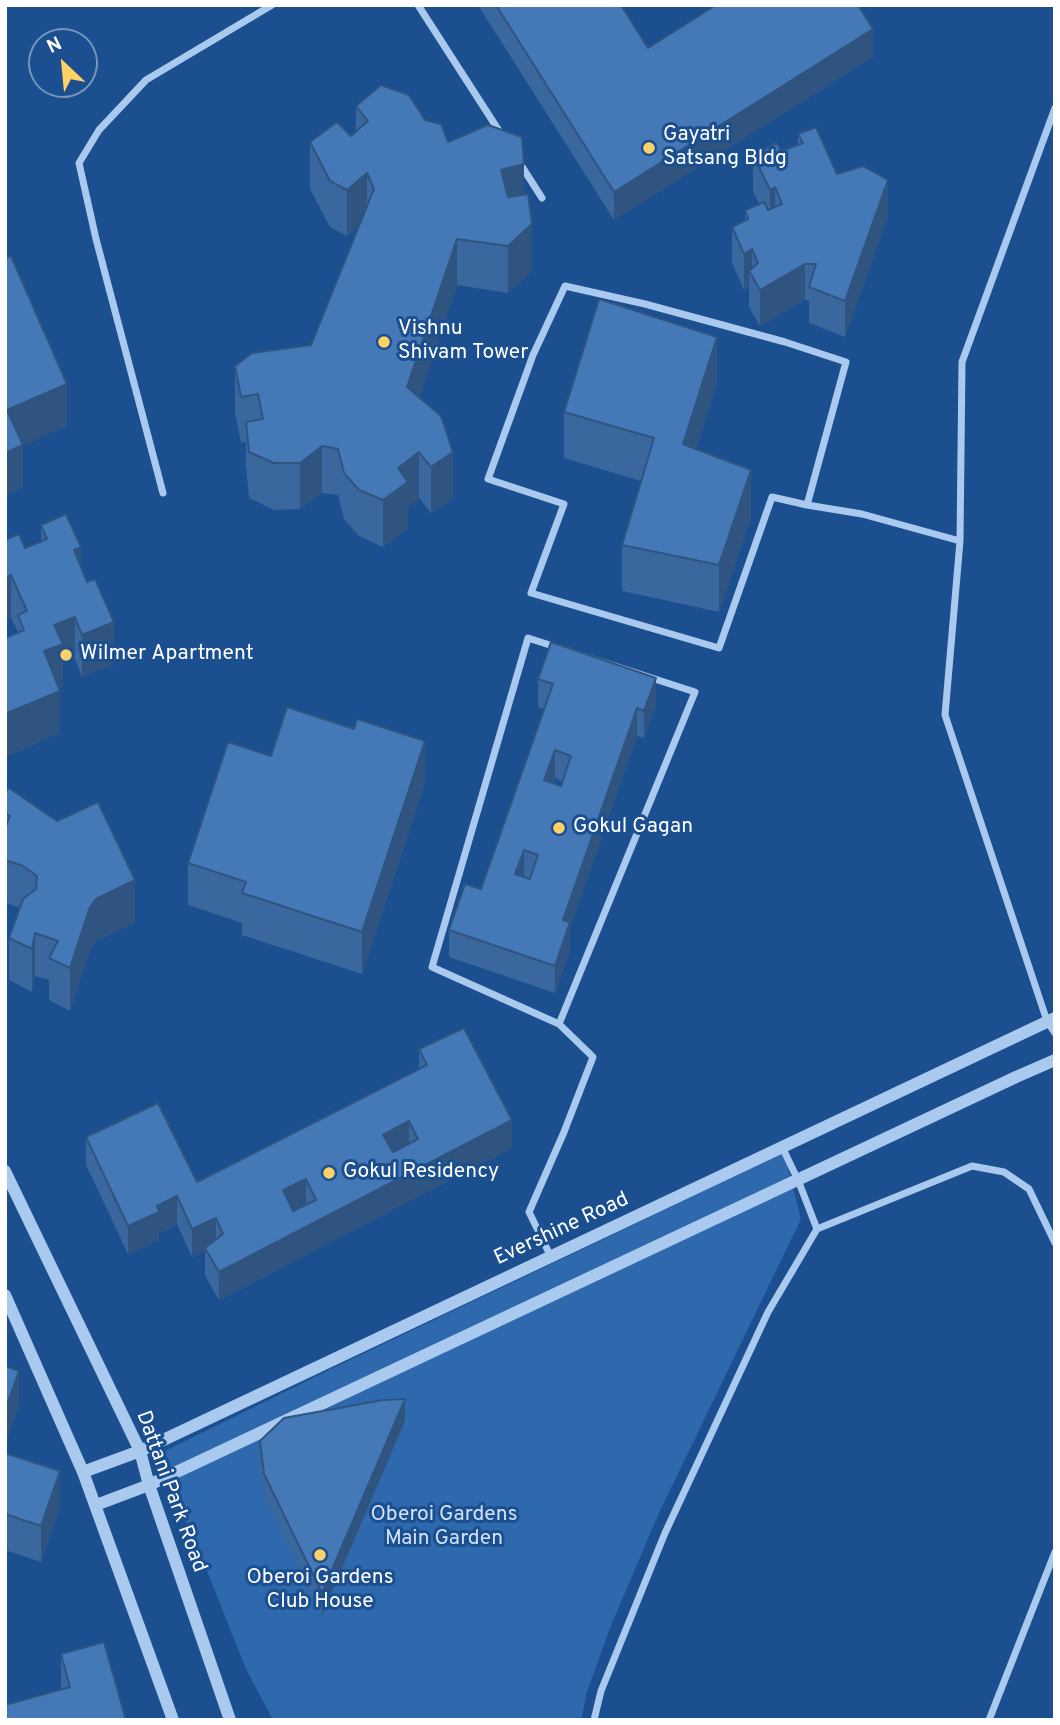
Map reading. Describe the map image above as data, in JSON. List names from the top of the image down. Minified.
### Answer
{"streets":{"street":["Evershine Road","Dattani Park Road"]},"crossings":[["Evershine Road","Dattani Park Road"]],"parks":["Oberoi Gardens Main Garden"],"places":["Gayatri Satsang Bldg","Vishnu Shivam Tower","Wilmer Apartment","Gokul Gagan","Gokul Residency","Oberoi Gardens Club House"],"north":"top left"}
